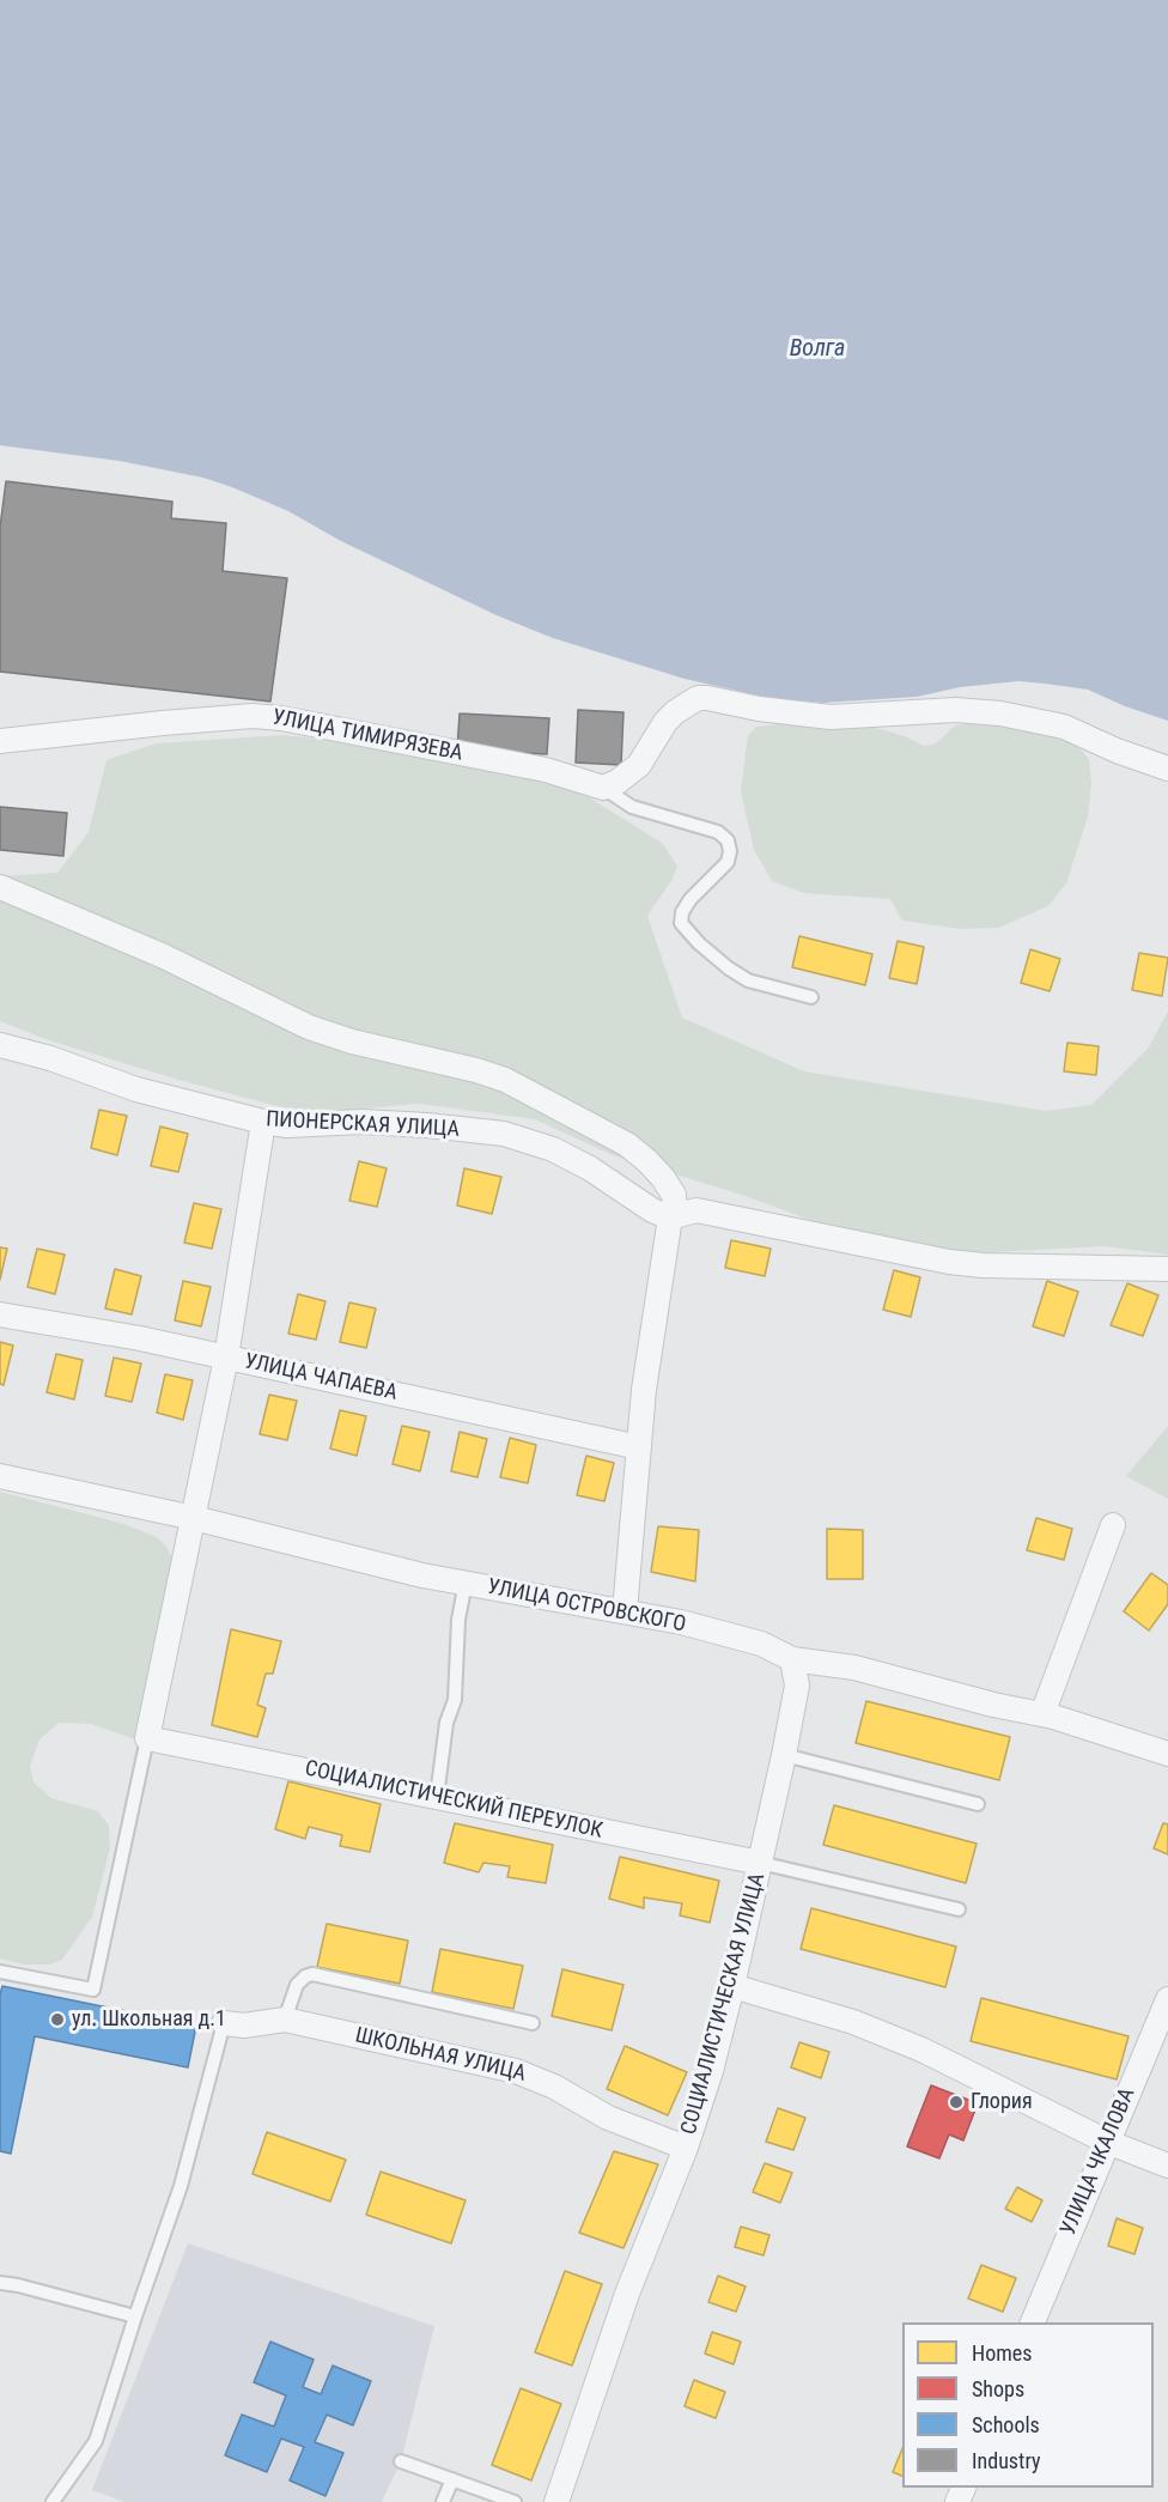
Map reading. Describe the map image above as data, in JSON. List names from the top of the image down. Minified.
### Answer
{"streets":{"street":["УЛИЦА ТИМИРЯЗЕВА","ПИОНЕРСКАЯ УЛИЦА","УЛИЦА ЧАПАЕВА","УЛИЦА ОСТРОВСКОГО","СОЦИАЛИСТИЧЕСКИЙ ПЕРЕУЛОК","СОЦИАЛИСТИЧЕСКАЯ УЛИЦА","ШКОЛЬНАЯ УЛИЦА","УЛИЦА ЧКАЛОВА"]},"crossings":[["УЛИЦА ОСТРОВСКОГО","СОЦИАЛИСТИЧЕСКАЯ УЛИЦА"],["СОЦИАЛИСТИЧЕСКИЙ ПЕРЕУЛОК","СОЦИАЛИСТИЧЕСКАЯ УЛИЦА"],["СОЦИАЛИСТИЧЕСКАЯ УЛИЦА","ШКОЛЬНАЯ УЛИЦА"]],"water":["Волга"],"places":["ул. Школьная д.1","Глория"],"legend":["Homes","Shops","Schools","Industry"]}
